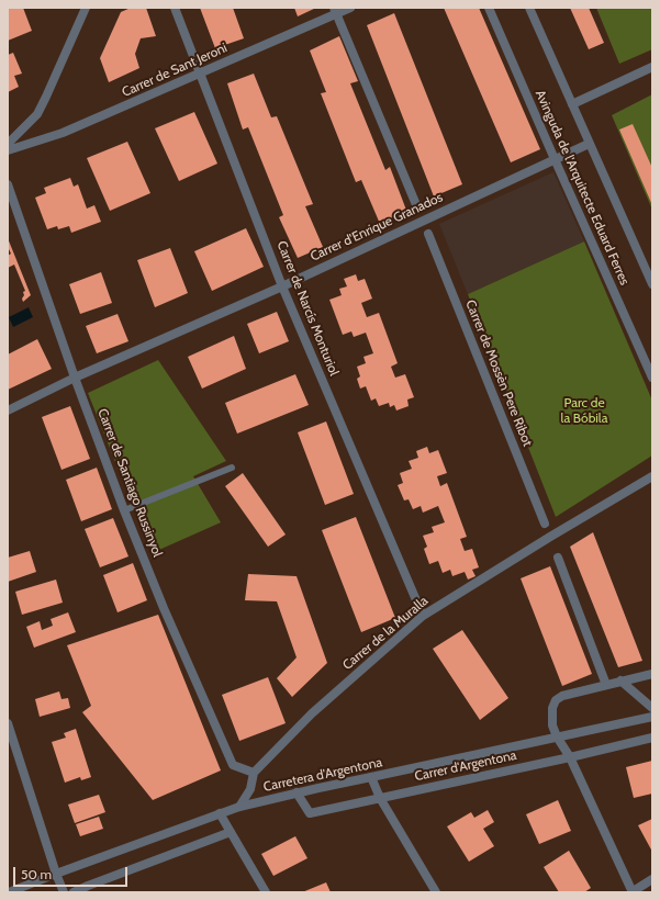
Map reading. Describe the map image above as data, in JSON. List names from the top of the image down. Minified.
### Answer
{"streets":{"street":["Carrer de Sant Jeroni","Avinguda de l'Arquitecte Eduard Ferres","Carrer d'Enrique Granados","Carrer de Narcís Monturiol","Carrer de Mossèn Pere Ribot","Carrer de Santiago Russinyol","Carrer de la Muralla","Carrer d'Argentona","Carretera d'Argentona"]},"crossings":[["Carrer de Sant Jeroni","Carrer de Narcís Monturiol"],["Avinguda de l'Arquitecte Eduard Ferres","Carrer d'Enrique Granados"],["Carrer d'Enrique Granados","Carrer de Narcís Monturiol"],["Carrer d'Enrique Granados","Carrer de Santiago Russinyol"],["Carrer de Narcís Monturiol","Carrer de la Muralla"],["Carrer de Santiago Russinyol","Carrer de la Muralla"],["Carrer de la Muralla","Carretera d'Argentona"],["Carrer d'Argentona","Carretera d'Argentona"]],"parks":["Parc de la Bóbila"],"scale_bar":"50 m"}
